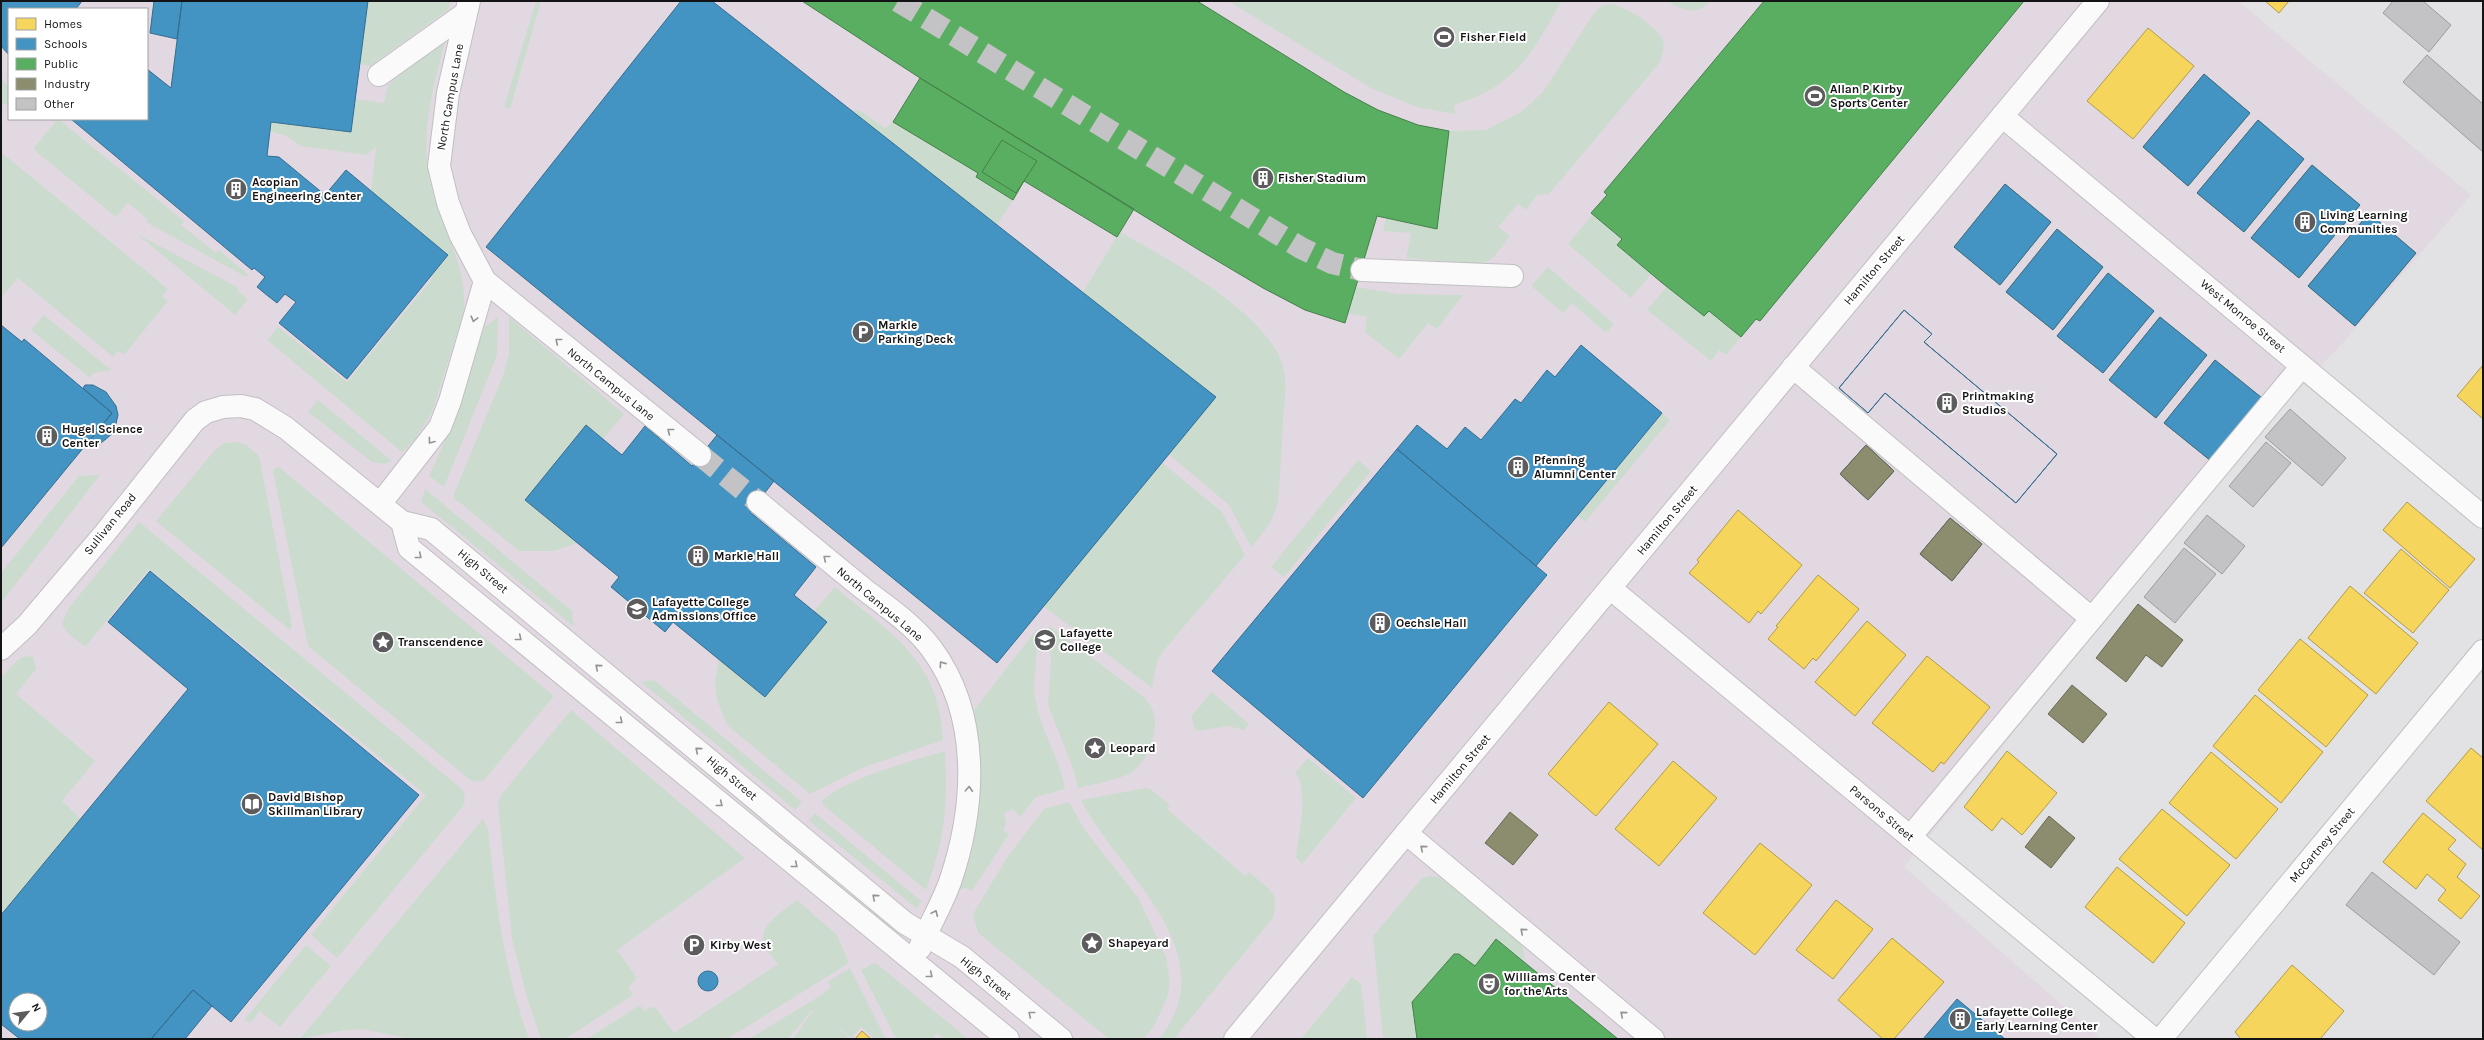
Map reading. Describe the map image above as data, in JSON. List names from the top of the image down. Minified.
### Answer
{"streets":{"street":["North Campus Lane","Hamilton Street","West Monroe Street","Sullivan Road","High Street","Parsons Street","McCartney Street"]},"crossings":[["North Campus Lane","High Street"],["Hamilton Street","West Monroe Street"],["Hamilton Street","Parsons Street"],["Sullivan Road","High Street"]],"one_way":["North Campus Lane"],"places":{"sports":["Fisher Field","Allan P Kirby Sports Center"],"building":["Fisher Stadium","Acopian Engineering Center","Living Learning Communities","Printmaking Studios","Hugel Science Center","Pfenning Alumni Center","Markle Hall","Oechsle Hall","Lafayette College Early Learning Center"],"parking":["Markle Parking Deck","Kirby West"],"school or university":["Lafayette College Admissions Office","Lafayette College"],"place":["Transcendence","Leopard","Shapeyard"],"library":["David Bishop Skillman Library"],"theatre":["Williams Center for the Arts"]},"legend":["Homes","Schools","Public","Industry","Other"],"north":"top right"}
